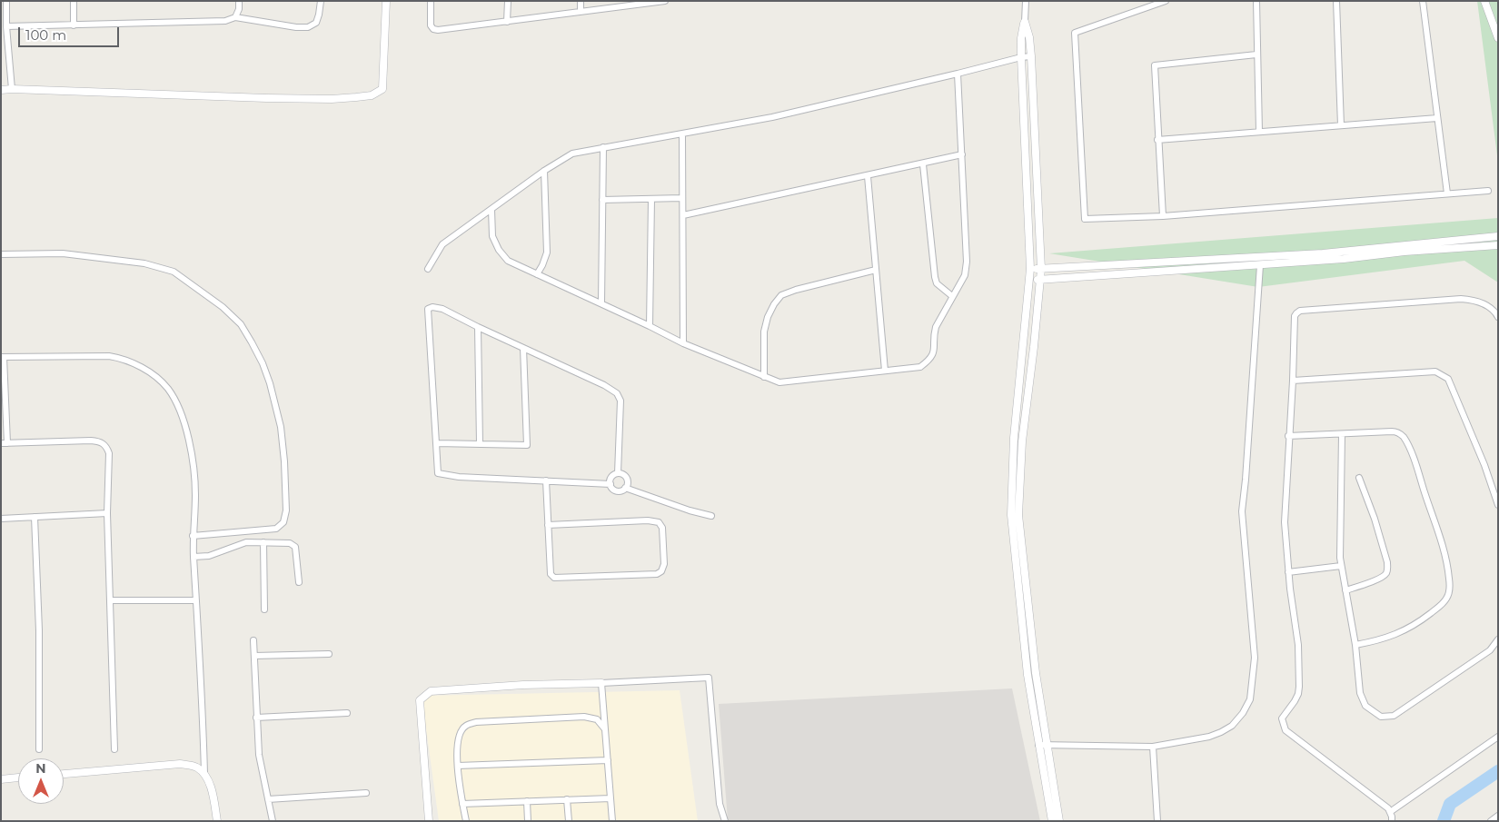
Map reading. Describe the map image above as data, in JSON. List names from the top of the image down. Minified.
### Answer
{"scale_bar":"100 m","north":"top"}
